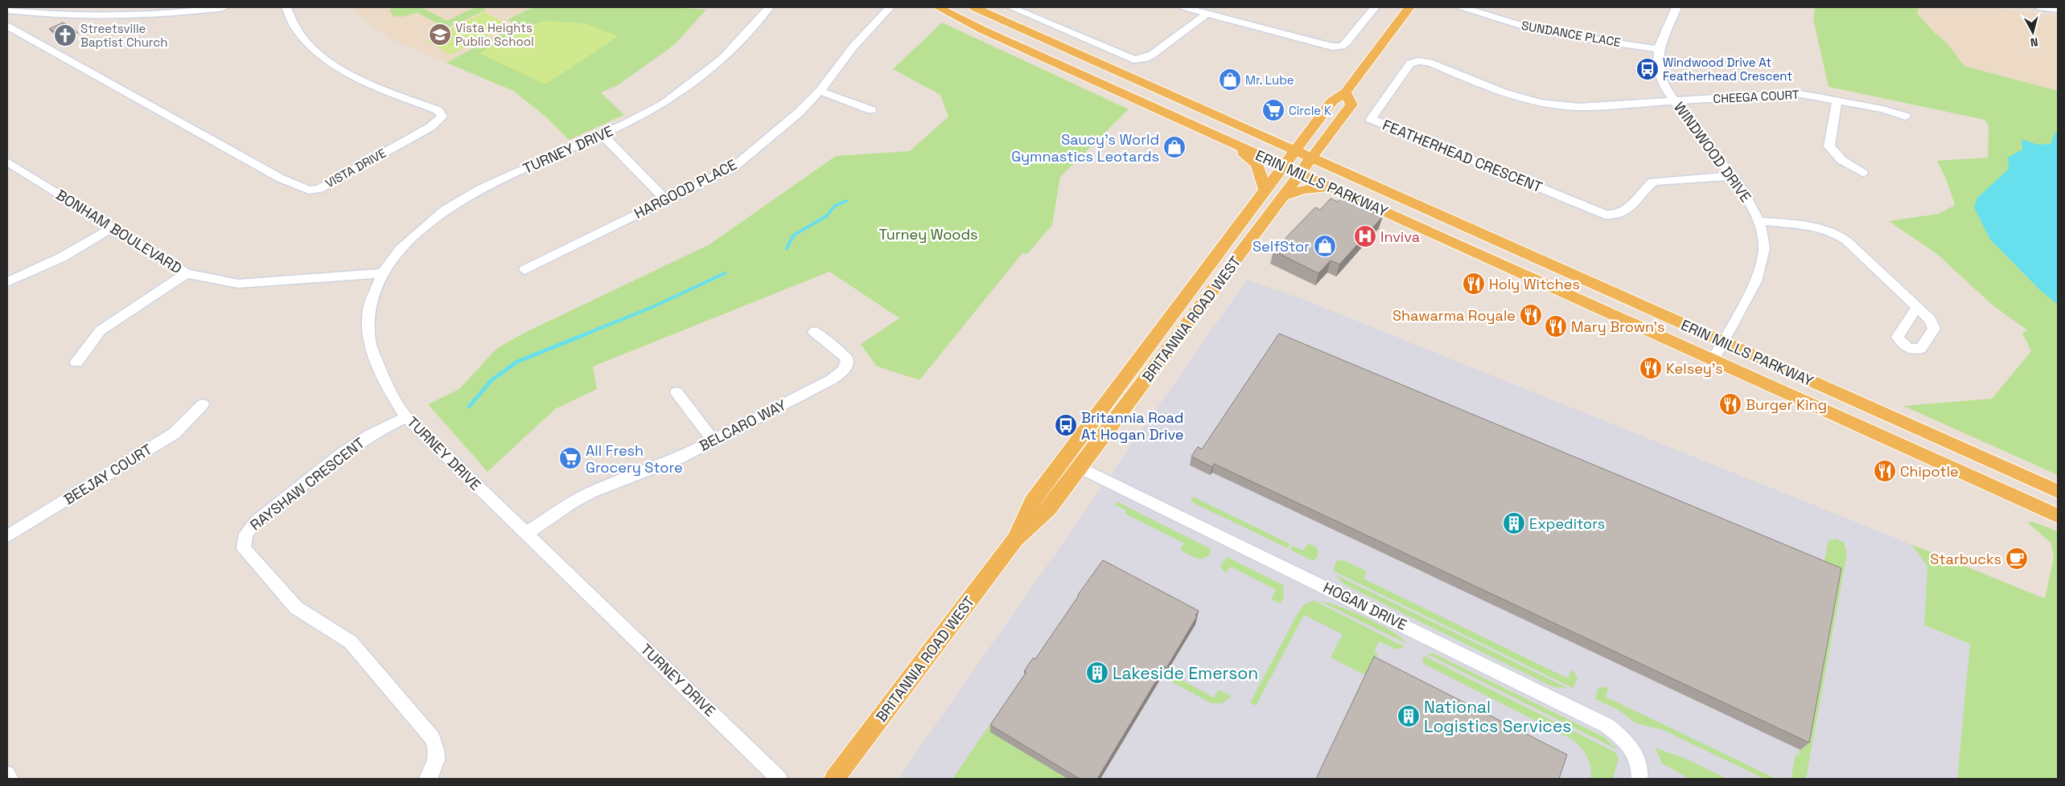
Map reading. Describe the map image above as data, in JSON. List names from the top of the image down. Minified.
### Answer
{"streets":{"main road":["ERIN MILLS PARKWAY","BRITANNIA ROAD WEST"],"street":["SUNDANCE PLACE","CHEEGA COURT","TURNEY DRIVE","WINDWOOD DRIVE","FEATHERHEAD CRESCENT","VISTA DRIVE","HARGOOD PLACE","BONHAM BOULEVARD","BELCARO WAY","BEEJAY COURT","RAYSHAW CRESCENT","HOGAN DRIVE"]},"crossings":[["SUNDANCE PLACE","WINDWOOD DRIVE"],["CHEEGA COURT","WINDWOOD DRIVE"],["CHEEGA COURT","FEATHERHEAD CRESCENT"],["TURNEY DRIVE","BONHAM BOULEVARD"],["TURNEY DRIVE","BELCARO WAY"],["TURNEY DRIVE","RAYSHAW CRESCENT"],["WINDWOOD DRIVE","FEATHERHEAD CRESCENT"],["WINDWOOD DRIVE","ERIN MILLS PARKWAY"],["ERIN MILLS PARKWAY","BRITANNIA ROAD WEST"],["BRITANNIA ROAD WEST","HOGAN DRIVE"]],"parks":["Turney Woods"],"places":{"school or university":["Vista Heights Public School"],"church":["Streetsville Baptist Church"],"bus stop":["Windwood Drive At Featherhead Crescent","Britannia Road At Hogan Drive"],"shop":["Mr. Lube","Saucy's World Gymnastics Leotards","SelfStor"],"supermarket":["Circle K","All Fresh Grocery Store"],"hospital":["Inviva"],"restaurant":["Holy Witches","Shawarma Royale","Mary Brown's","Kelsey's","Burger King","Chipotle"],"building":["Expeditors","Lakeside Emerson","National Logistics Services"],"cafe":["Starbucks"]},"north":"bottom"}
